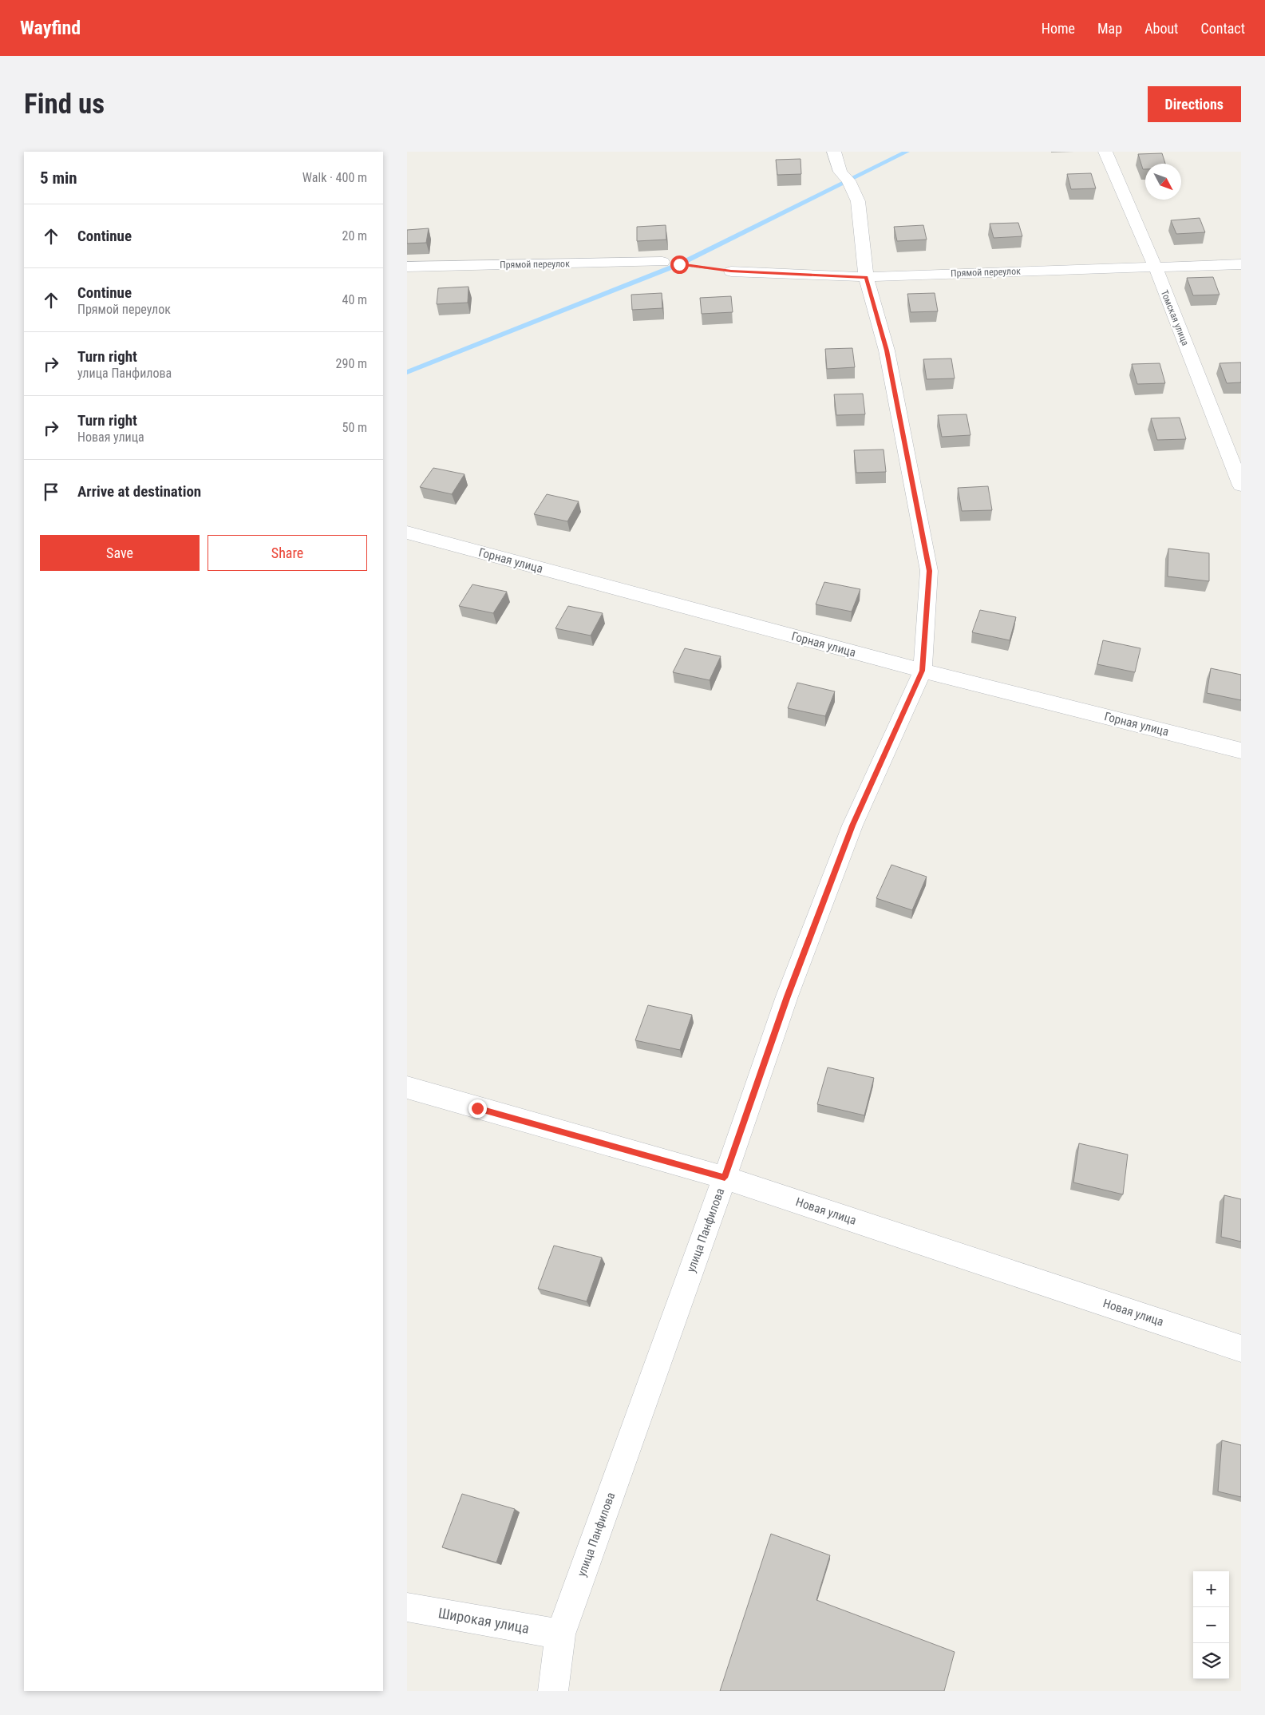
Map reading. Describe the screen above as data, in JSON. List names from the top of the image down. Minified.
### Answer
{"streets":{"street":["Прямой переулок","Томская улица","Горная улица","Новая улица","улица Панфилова","Широкая улица"]},"crossings":[["Прямой переулок","Томская улица"],["Прямой переулок","улица Панфилова"],["Горная улица","улица Панфилова"],["Новая улица","улица Панфилова"],["улица Панфилова","Широкая улица"]],"north":"bottom right","page":{"header":"Wayfind","nav":["Home","Map","About","Contact"],"buttons":["Directions",["Save","Share"]],"title":"Find us","heading":["5 min","Walk · 400 m"],"list":[["Continue","20 m"],["Continue","Прямой переулок","40 m"],["Turn right","улица Панфилова","290 m"],["Turn right","Новая улица","50 m"],"Arrive at destination"],"map_buttons":["+","−"]}}
